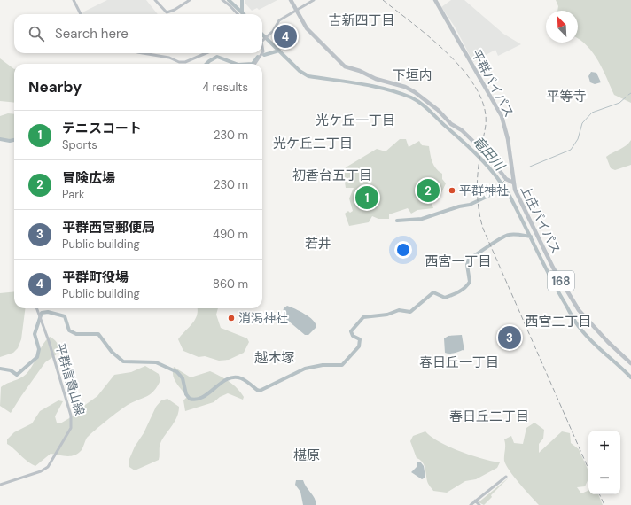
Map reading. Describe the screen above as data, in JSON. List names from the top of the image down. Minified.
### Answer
{"streets":{"highway":["平群バイパス","上庄バイパス","168"],"main road":["平群信貴山線"]},"crossings":[["平群バイパス","上庄バイパス"]],"districts":["吉新四丁目","下垣内","平等寺","光ケ丘一丁目","光ケ丘二丁目","初香台五丁目","若井","西宮一丁目","西宮二丁目","越木塚","春日丘一丁目","春日丘二丁目","椹原"],"water":["竜田川"],"places":["平群神社","消渇神社"],"north":"top left","page":{"search":"Search here","pins":["4","2","1","3"],"heading":["Nearby","4 results"],"list":[{"mark":"1","name":"テニスコート","note":"Sports","value":"230 m"},{"mark":"2","name":"冒険広場","note":"Park","value":"230 m"},{"mark":"3","name":"平群西宮郵便局","note":"Public building","value":"490 m"},{"mark":"4","name":"平群町役場","note":"Public building","value":"860 m"}],"map_buttons":["+","−"]}}
